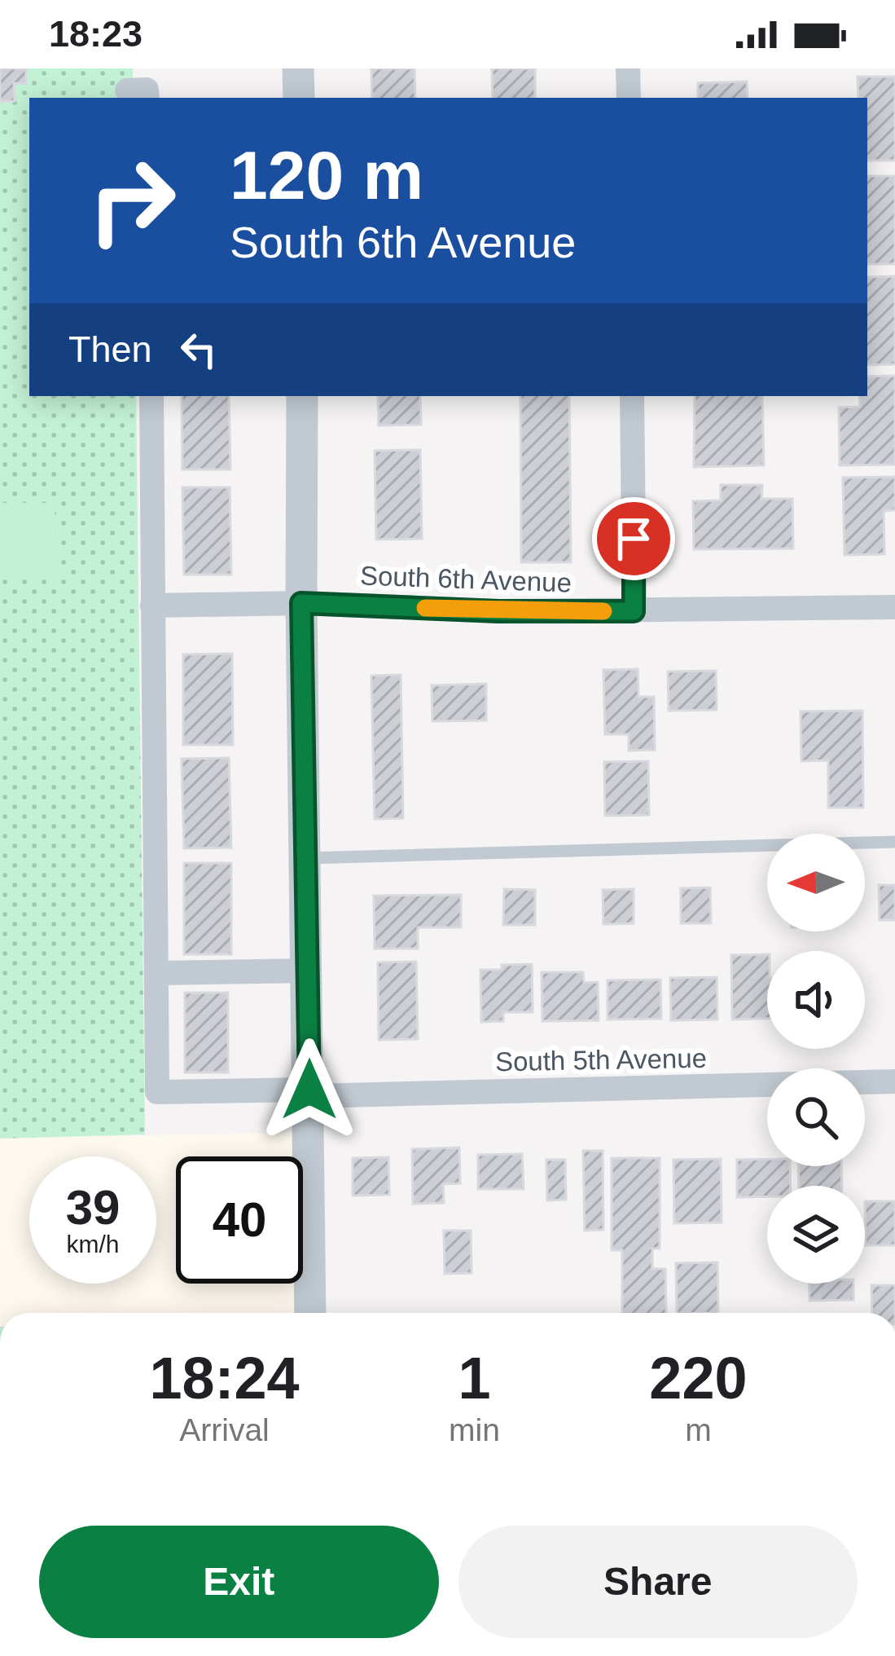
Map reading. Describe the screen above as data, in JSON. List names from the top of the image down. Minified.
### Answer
{"streets":{"street":["South 6th Avenue","South 5th Avenue"]},"north":"left","page":{"status":"18:23","turn":["120 m","South 6th Avenue"],"then":"Then","speed":"39 km/h","limit":"40","eta":["18:24","Arrival","1","min","220","m"],"buttons":["Exit","Share"]}}
